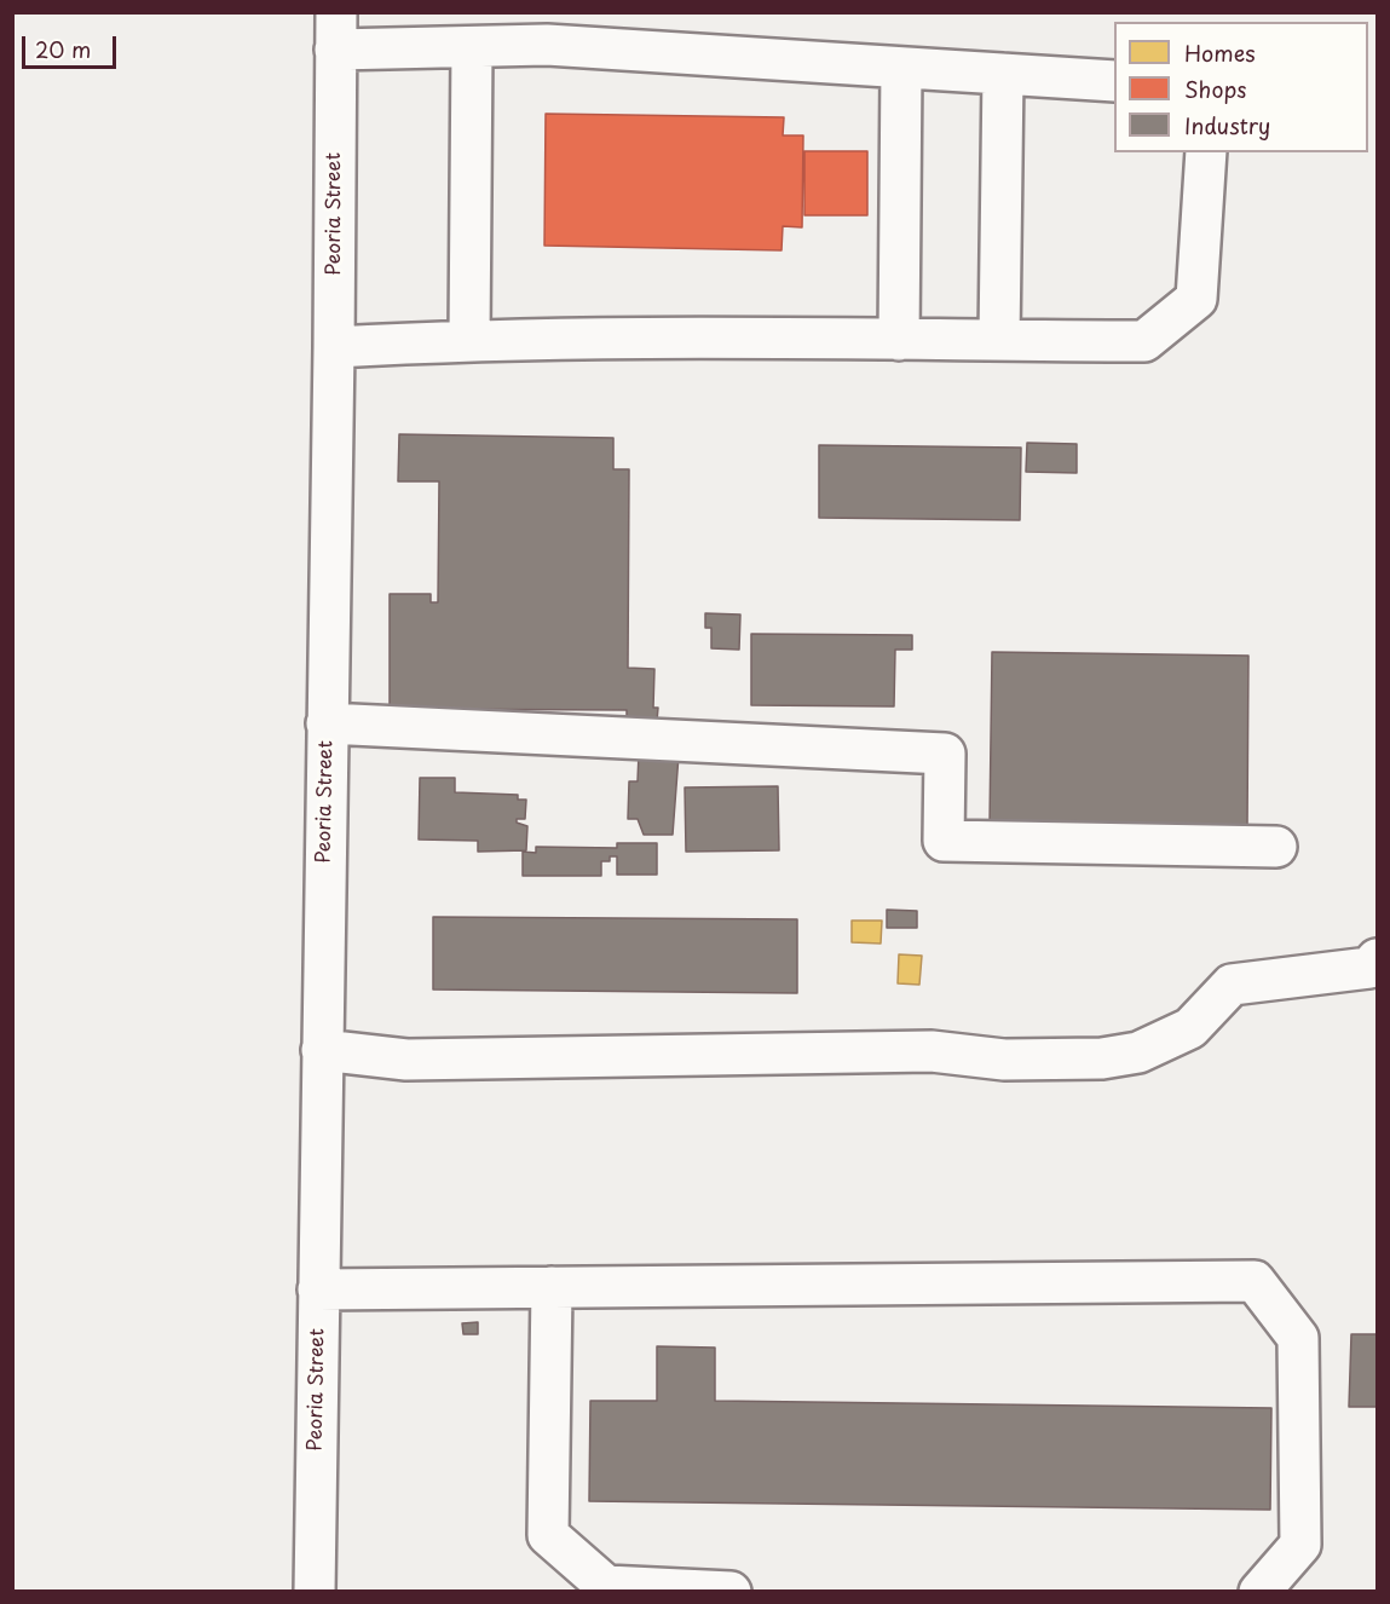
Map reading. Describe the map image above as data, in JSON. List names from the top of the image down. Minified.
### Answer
{"streets":{"street":["Peoria Street"]},"legend":["Homes","Shops","Industry"],"scale_bar":"20 m"}
